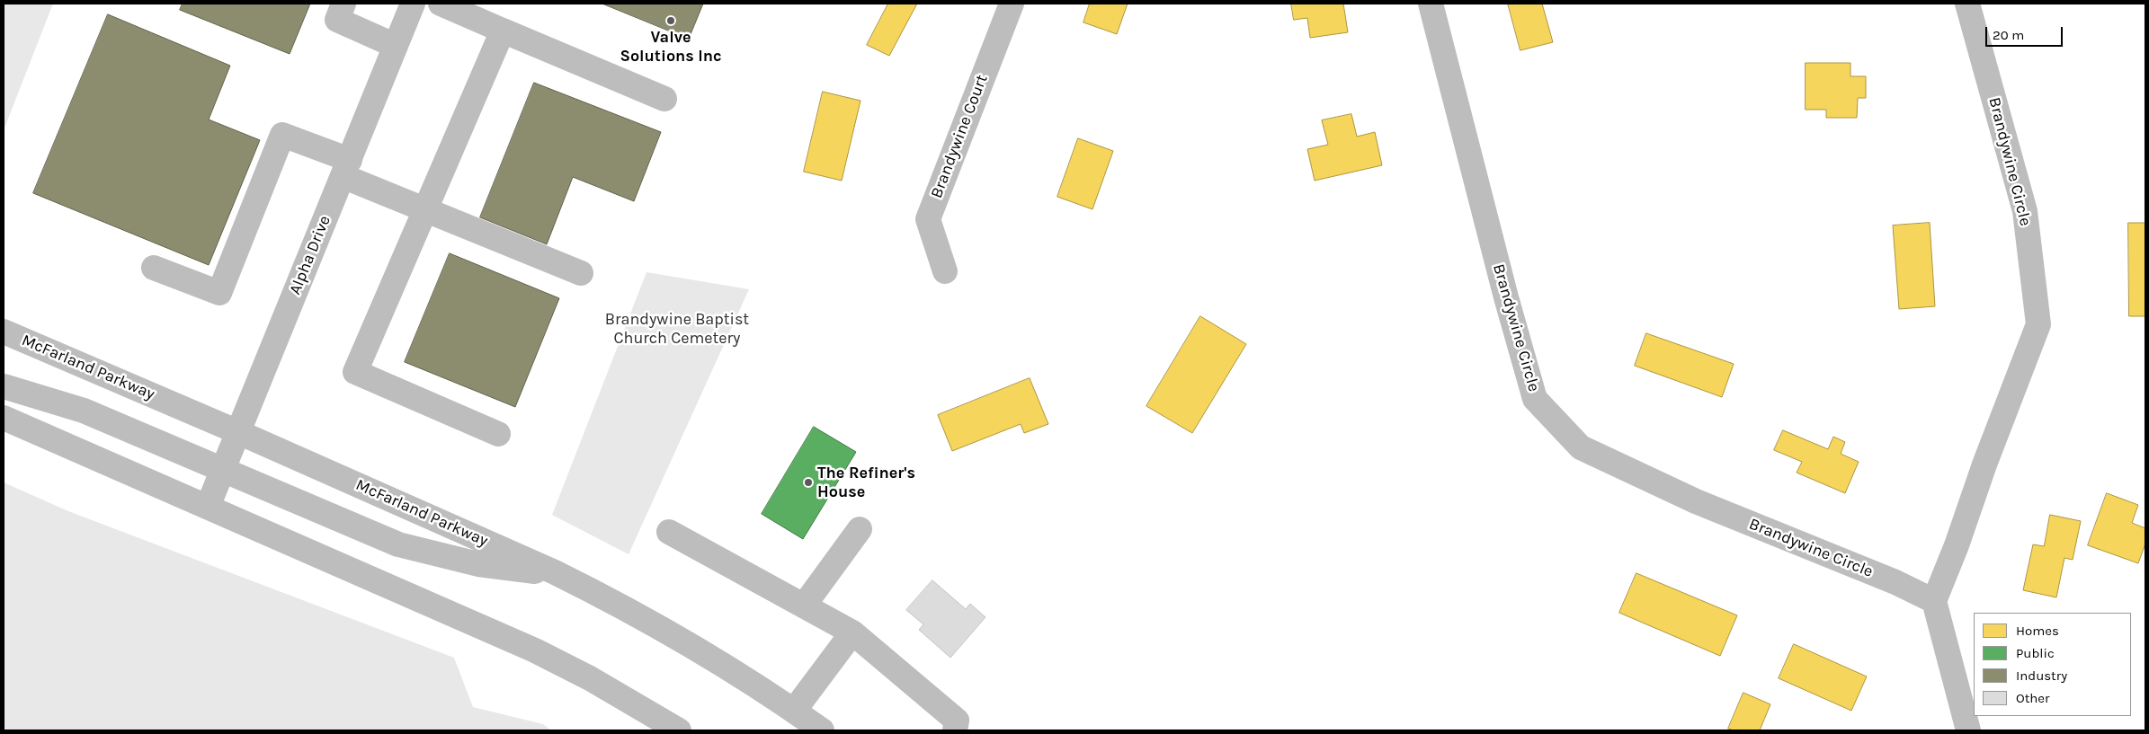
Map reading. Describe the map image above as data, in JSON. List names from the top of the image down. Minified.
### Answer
{"streets":{"street":["Brandywine Court","Brandywine Circle","Alpha Drive","McFarland Parkway"]},"crossings":[["Alpha Drive","McFarland Parkway"]],"parks":["Brandywine Baptist Church Cemetery"],"places":["Valve Solutions Inc","The Refiner's House"],"legend":["Homes","Public","Industry","Other"],"scale_bar":"20 m"}
